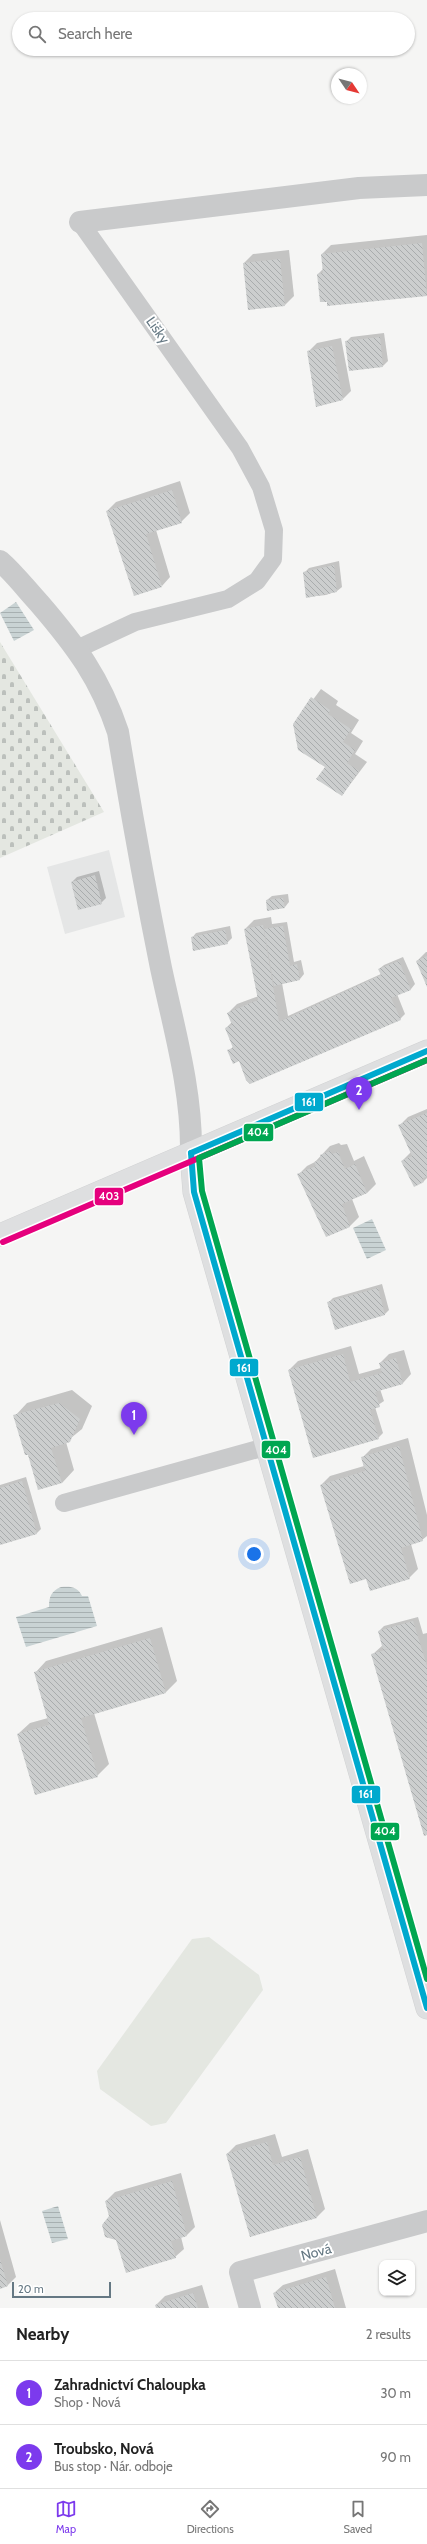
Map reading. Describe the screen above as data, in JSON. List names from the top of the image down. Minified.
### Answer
{"streets":{"street":["Lišky","Nová"]},"lines":["transit line 161","transit line 403","transit line 404"],"scale_bar":"20 m","north":"bottom right","page":{"search":"Search here","pins":["2","1"],"scale":"20 m","heading":["Nearby","2 results"],"list":[{"mark":"1","name":"Zahradnictví Chaloupka","note":"Shop · Nová","value":"30 m"},{"mark":"2","name":"Troubsko, Nová","note":"Bus stop · Nár. odboje","value":"90 m"}],"nav":["Map","Directions","Saved"]}}
